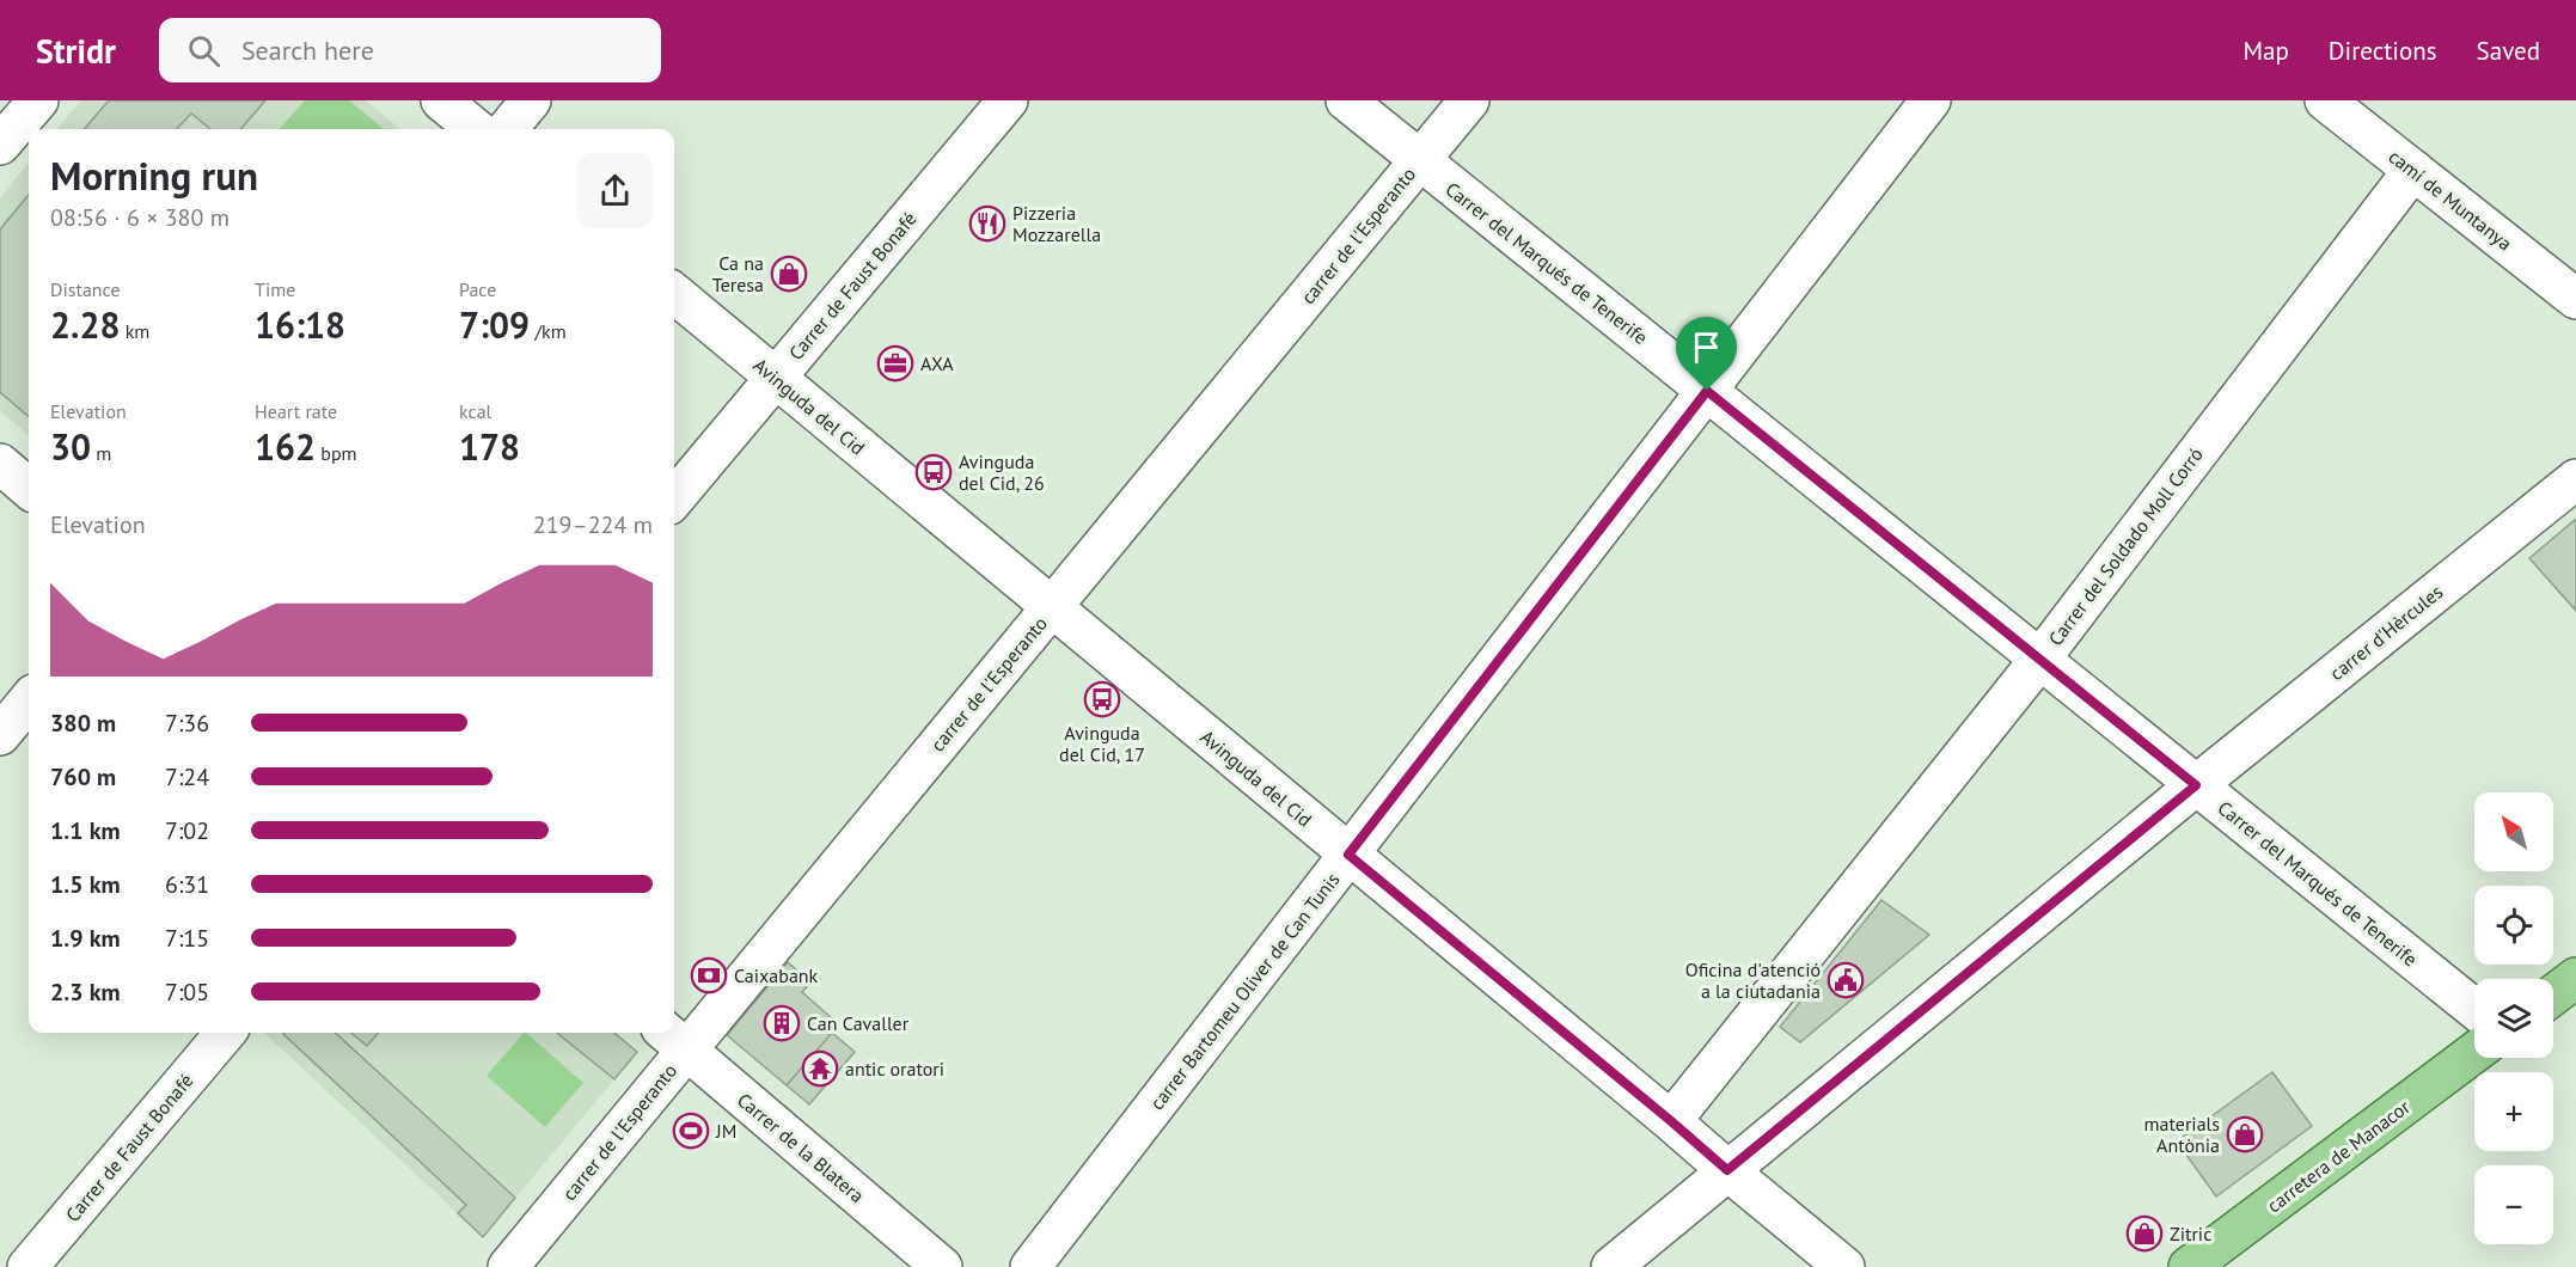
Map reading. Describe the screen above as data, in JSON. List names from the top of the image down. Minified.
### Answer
{"streets":{"main road":["carretera de Manacor"],"street":["camí de Muntanya","carrer de l'Esperanto","Carrer del Marqués de Tenerife","Carrer de Faust Bonafé","Avinguda del Cid","Carrer del Soldado Moll Corró","carrer d'Hèrcules","carrer Bartomeu Oliver de Can Tunis","Carrer de la Blatera"]},"crossings":[["camí de Muntanya","Carrer del Soldado Moll Corró"],["carrer de l'Esperanto","Carrer del Marqués de Tenerife"],["carrer de l'Esperanto","Avinguda del Cid"],["carrer de l'Esperanto","Carrer de la Blatera"],["Carrer del Marqués de Tenerife","Carrer del Soldado Moll Corró"],["Carrer del Marqués de Tenerife","carrer d'Hèrcules"],["Carrer del Marqués de Tenerife","carrer Bartomeu Oliver de Can Tunis"],["Carrer de Faust Bonafé","Avinguda del Cid"],["Avinguda del Cid","Carrer del Soldado Moll Corró"],["Avinguda del Cid","carrer d'Hèrcules"],["Avinguda del Cid","carrer Bartomeu Oliver de Can Tunis"]],"places":{"restaurant":["Pizzeria Mozzarella"],"shop":["Ca na Teresa","materials Antònia","Zitric"],"office":["AXA"],"bus stop":["Avinguda del Cid, 26","Avinguda del Cid, 17"],"bank":["Caixabank"],"public building":["Oficina d'atenció a la ciutadania"],"building":["Can Cavaller"],"temple":["antic oratori"],"sports":["JM"]},"north":"top left","page":{"header":"Stridr","search":"Search here","nav":["Map","Directions","Saved"],"heading":["Morning run","08:56 · 6 × 380 m"],"stats":[["Distance","2.28 km"],["Time","16:18"],["Pace","7:09 /km"],["Elevation","30 m"],["Heart rate","162 bpm"],["kcal","178"]],"chart":["Elevation","219–224 m"],"list":[{"name":"380 m","note":"7:36"},{"name":"760 m","note":"7:24"},{"name":"1.1 km","note":"7:02"},{"name":"1.5 km","note":"6:31"},{"name":"1.9 km","note":"7:15"},{"name":"2.3 km","note":"7:05"}],"map_buttons":["+","−"]}}
